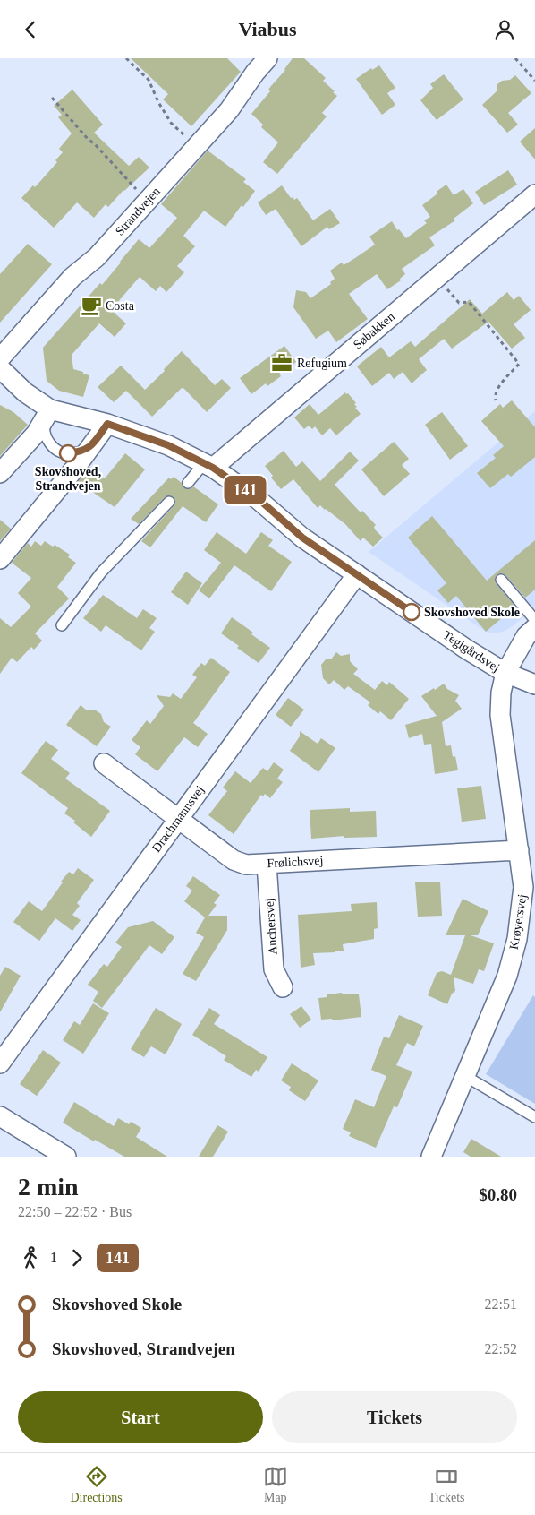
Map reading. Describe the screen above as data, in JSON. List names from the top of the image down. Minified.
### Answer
{"streets":{"street":["Strandvejen","Søbakken","Teglgårdsvej","Drachmannsvej","Frølichsvej","Krøyersvej","Anchersvej"]},"crossings":[["Søbakken","Teglgårdsvej"],["Teglgårdsvej","Drachmannsvej"],["Teglgårdsvej","Krøyersvej"],["Drachmannsvej","Frølichsvej"],["Frølichsvej","Krøyersvej"],["Frølichsvej","Anchersvej"]],"places":{"cafe":["Costa"],"office":["Refugium"],"other":["Skovshoved, Strandvejen","Skovshoved Skole"]},"lines":["bus line 141"],"page":{"header":"Viabus","on_map":"141","heading":["2 min","22:50 – 22:52 · Bus","$0.80"],"legs":["1","141"],"list":[{"name":"Skovshoved Skole","value":"22:51"},{"name":"Skovshoved, Strandvejen","value":"22:52"}],"buttons":["Start","Tickets"],"tabs":["Directions","Map","Tickets"]}}
